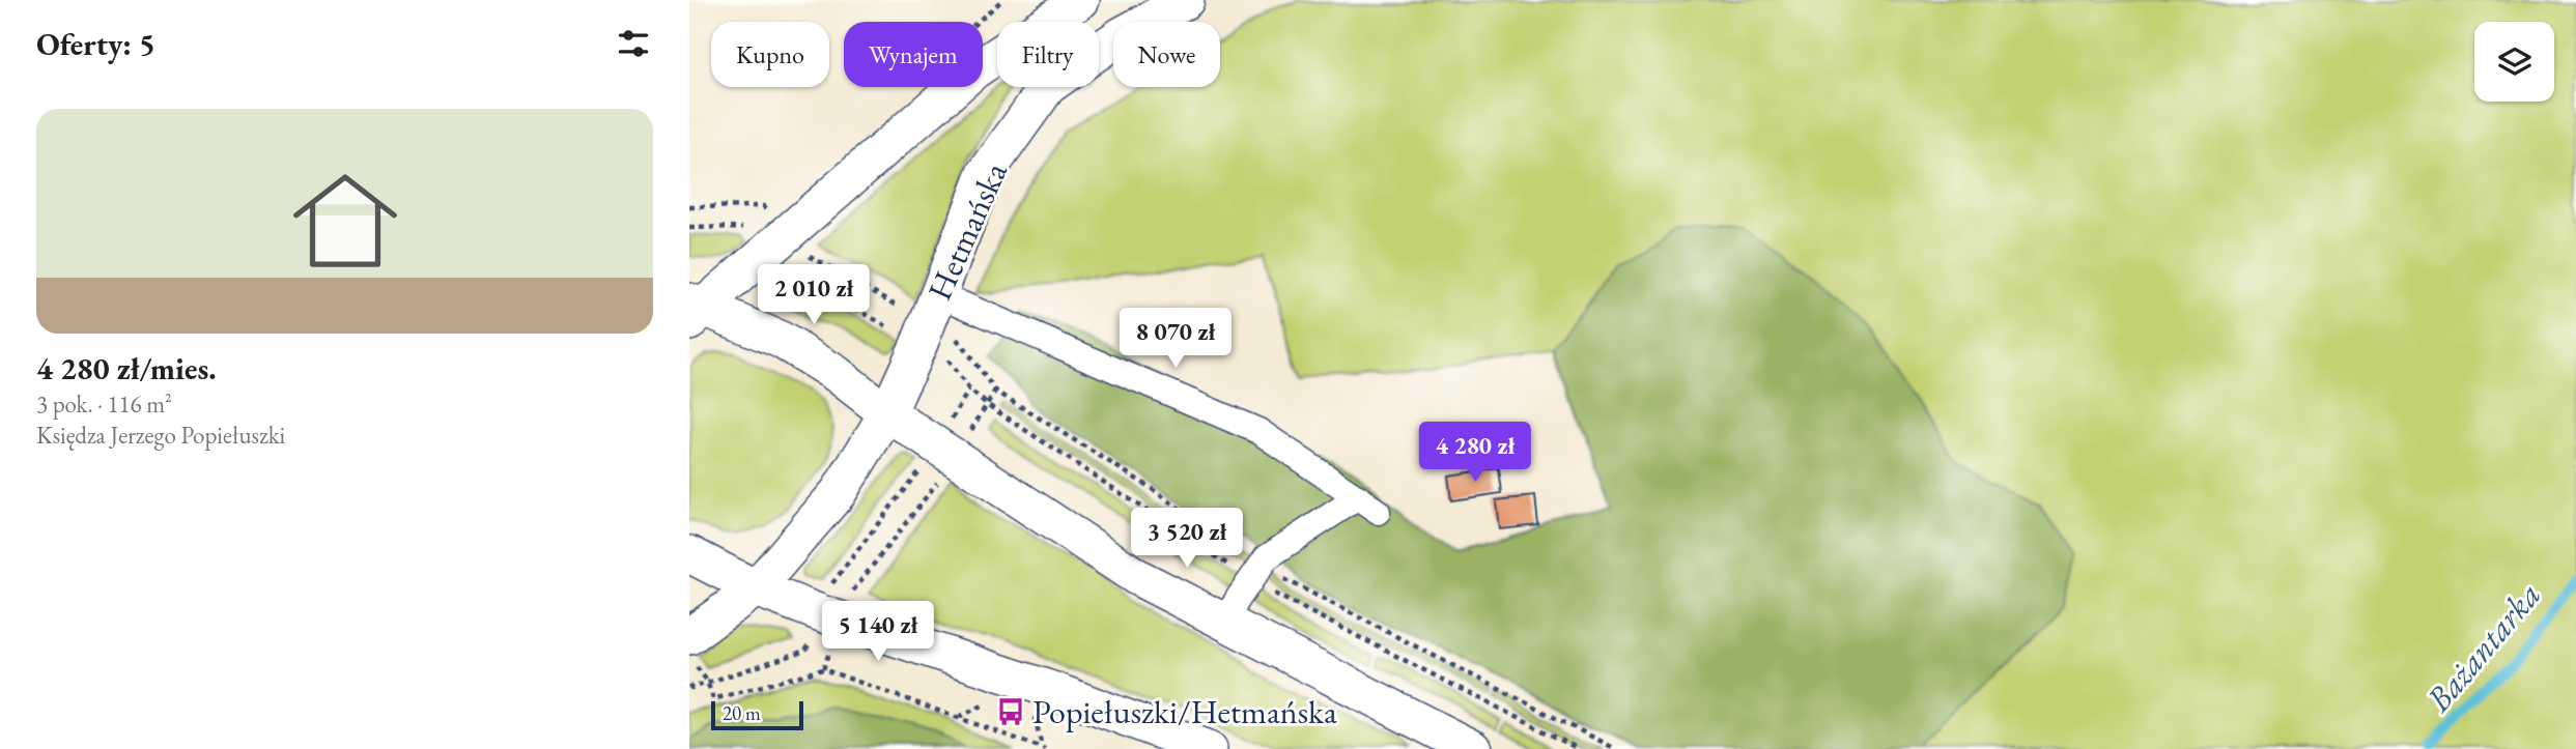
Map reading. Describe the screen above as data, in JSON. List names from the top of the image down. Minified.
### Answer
{"streets":{"main road":["Hetmańska"]},"water":["Bażantarka"],"places":{"bus stop":["Popiełuszki/Hetmańska"]},"scale_bar":"20 m","page":{"heading":"Oferty: 5","chip":["Kupno","Wynajem","Filtry","Nowe"],"list":[{"name":"4 280 zł/mies.","note":"3 pok. · 116 m² · Księdza Jerzego Popiełuszki"}],"price":["2 010 zł","8 070 zł","4 280 zł","3 520 zł","5 140 zł"],"scale":"20 m"}}
